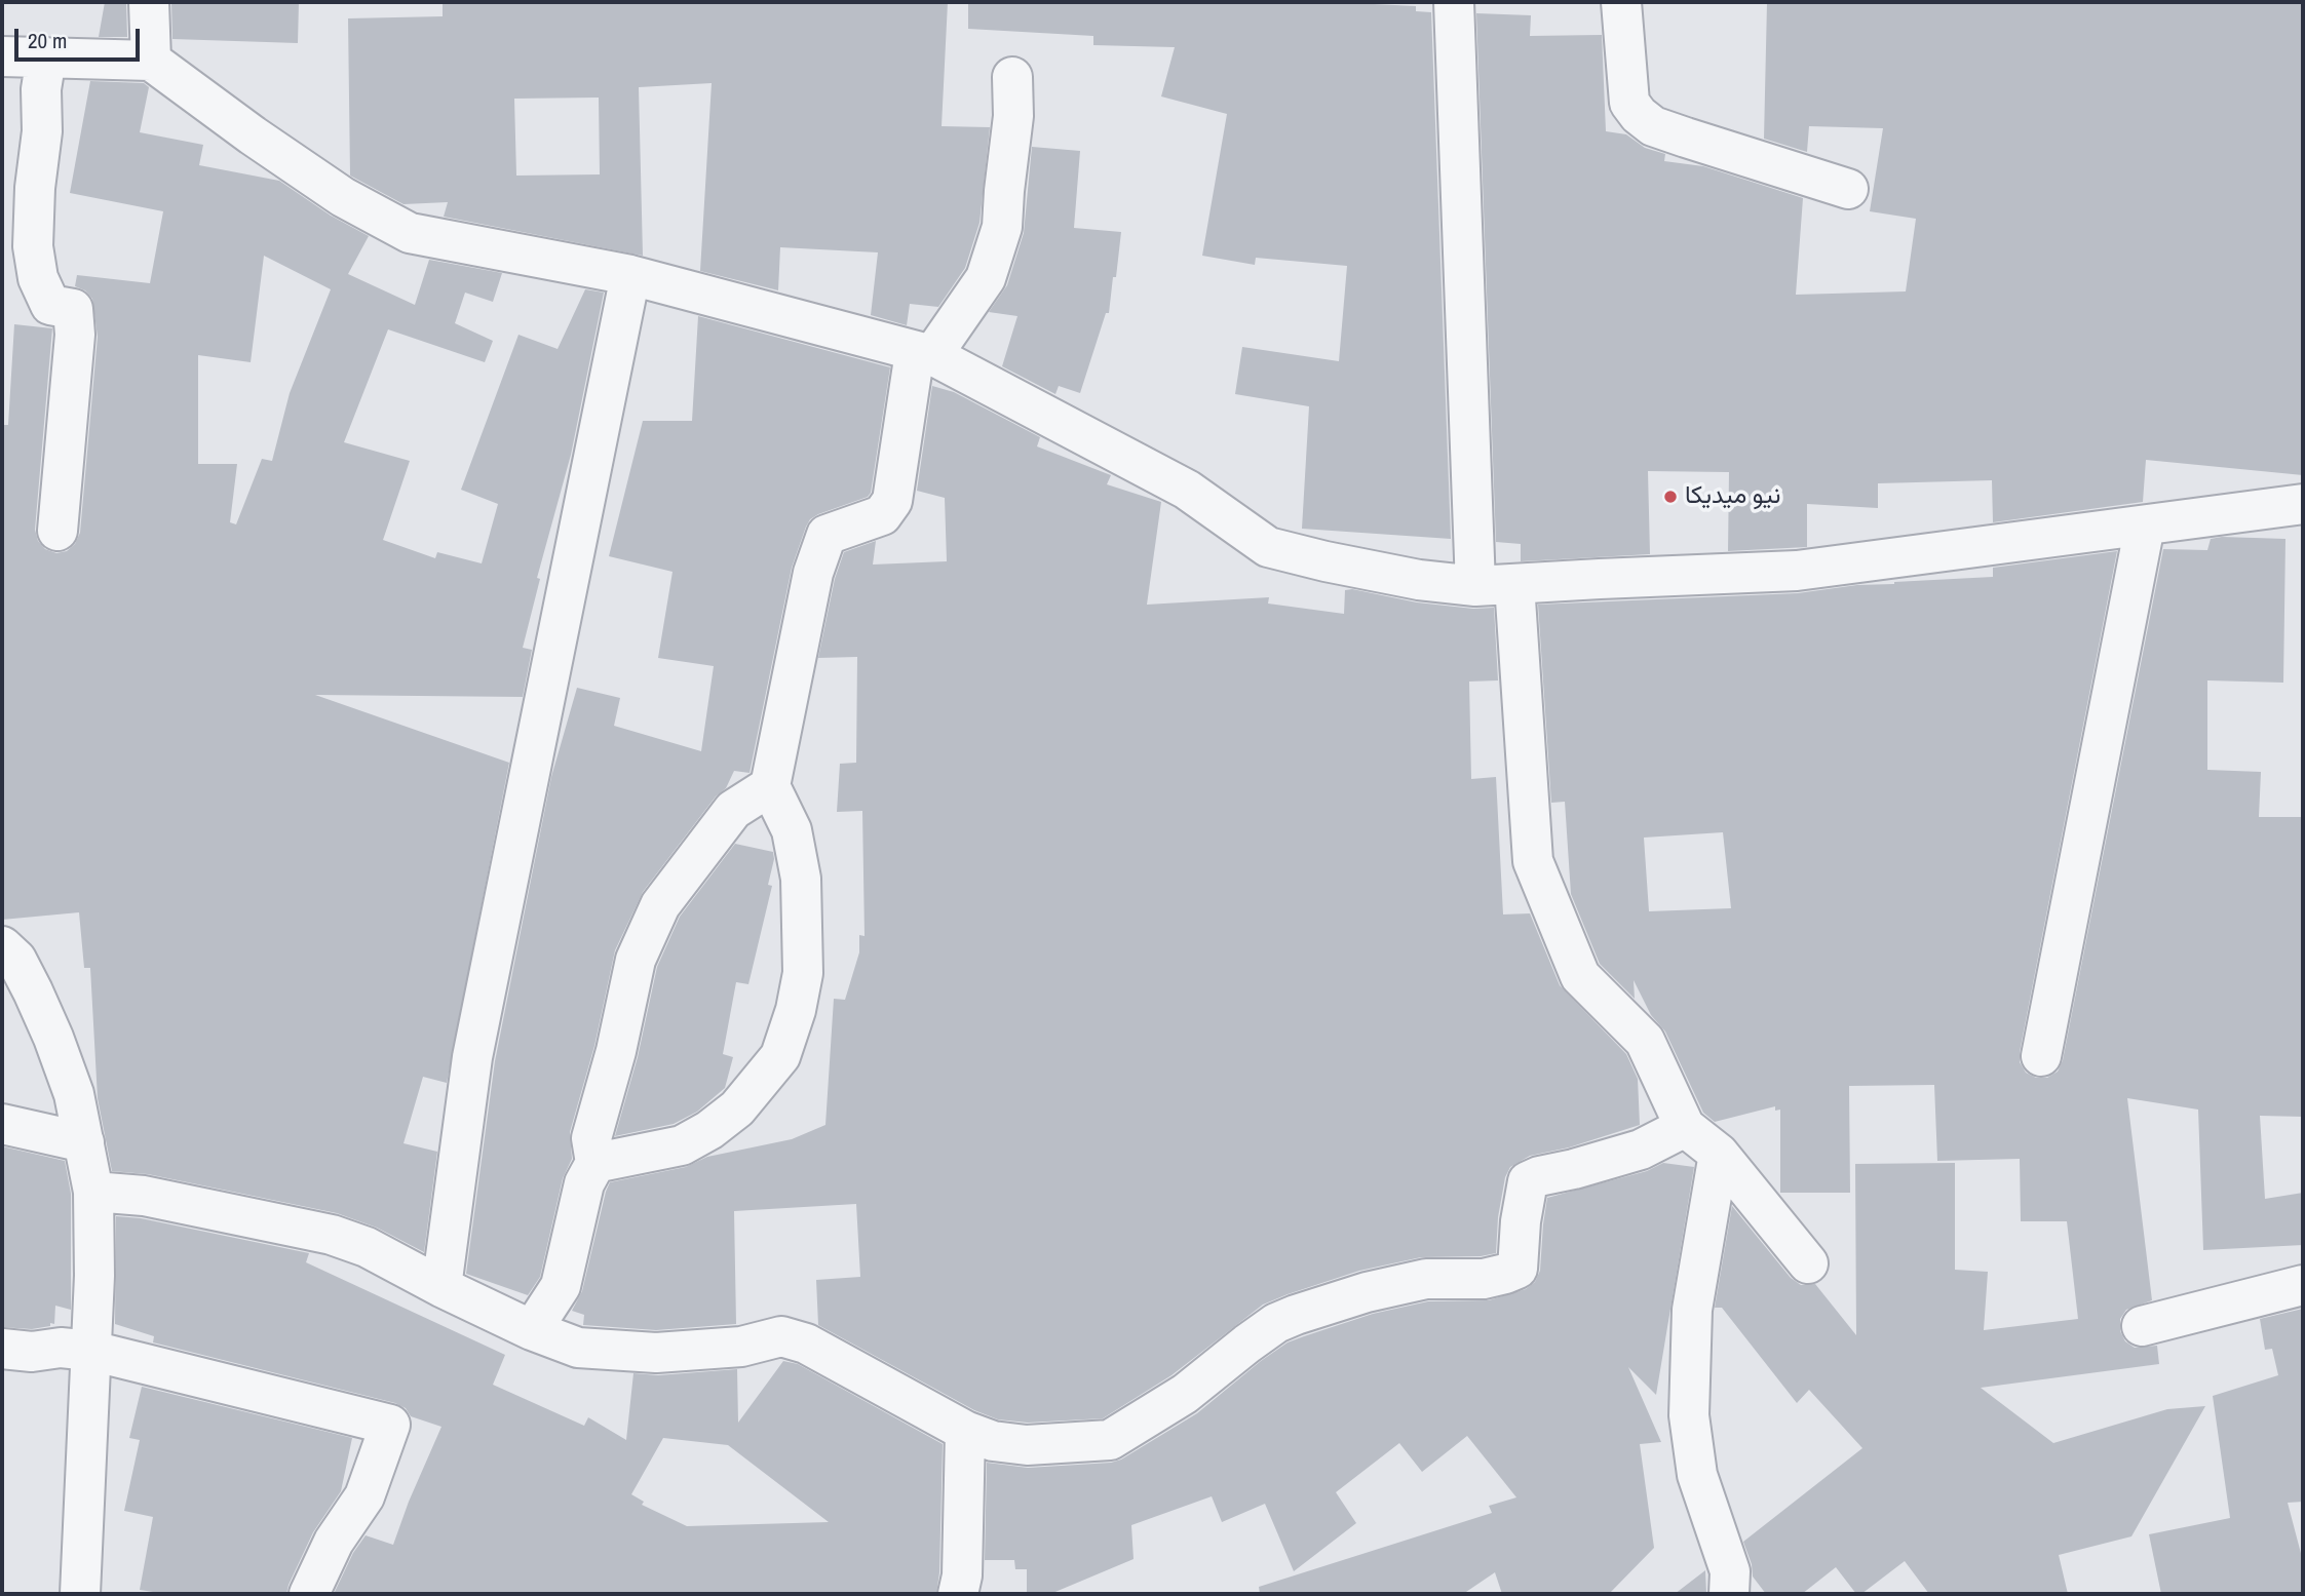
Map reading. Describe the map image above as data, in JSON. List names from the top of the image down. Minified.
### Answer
{"places":["نيو ميديكا"],"scale_bar":"20 m"}
